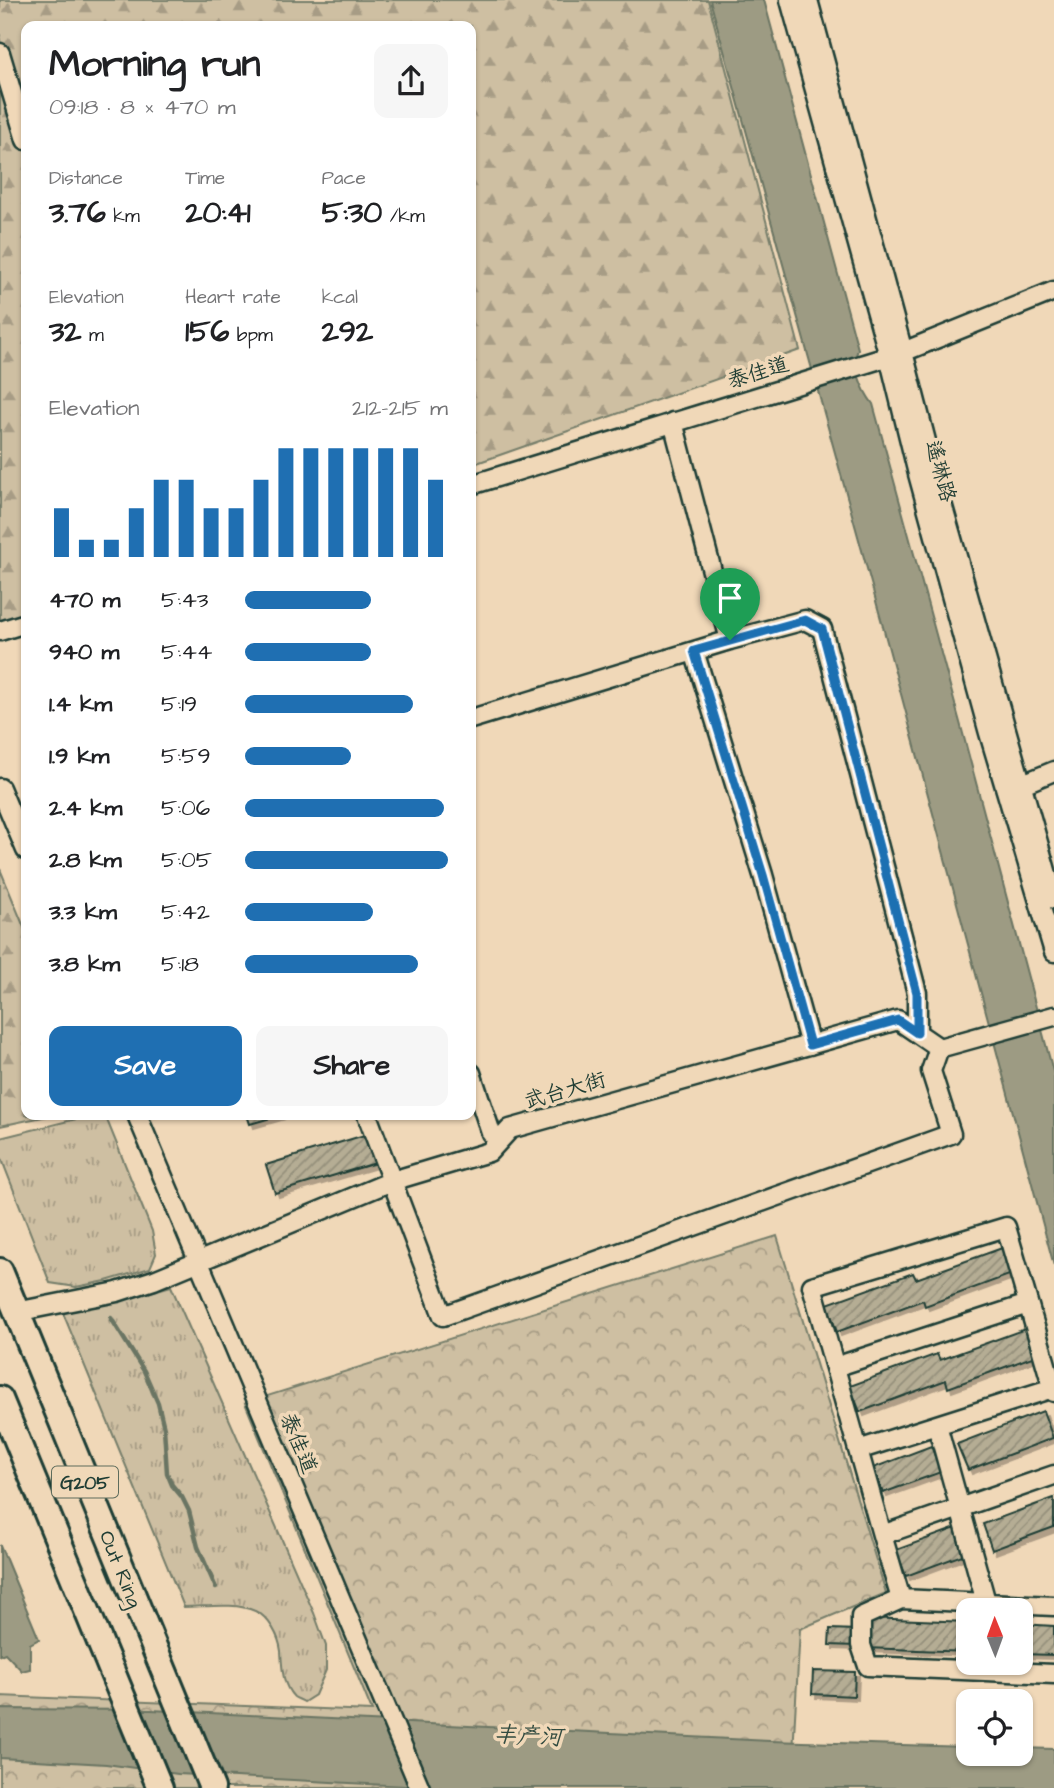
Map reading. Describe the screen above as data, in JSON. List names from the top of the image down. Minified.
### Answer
{"streets":{"highway":["G205","Out Ring"],"street":["泰佳道","遥琳路","武台大街"]},"crossings":[["泰佳道","遥琳路"],["泰佳道","武台大街"],["武台大街","Out Ring"]],"water":["丰产河"],"north":"top","page":{"heading":["Morning run","09:18 · 8 × 470 m"],"stats":[["Distance","3.76 km"],["Time","20:41"],["Pace","5:30 /km"],["Elevation","32 m"],["Heart rate","156 bpm"],["kcal","292"]],"chart":["Elevation","212–215 m"],"list":[{"name":"470 m","note":"5:43"},{"name":"940 m","note":"5:44"},{"name":"1.4 km","note":"5:19"},{"name":"1.9 km","note":"5:59"},{"name":"2.4 km","note":"5:06"},{"name":"2.8 km","note":"5:05"},{"name":"3.3 km","note":"5:42"},{"name":"3.8 km","note":"5:18"}],"buttons":["Save","Share"]}}
